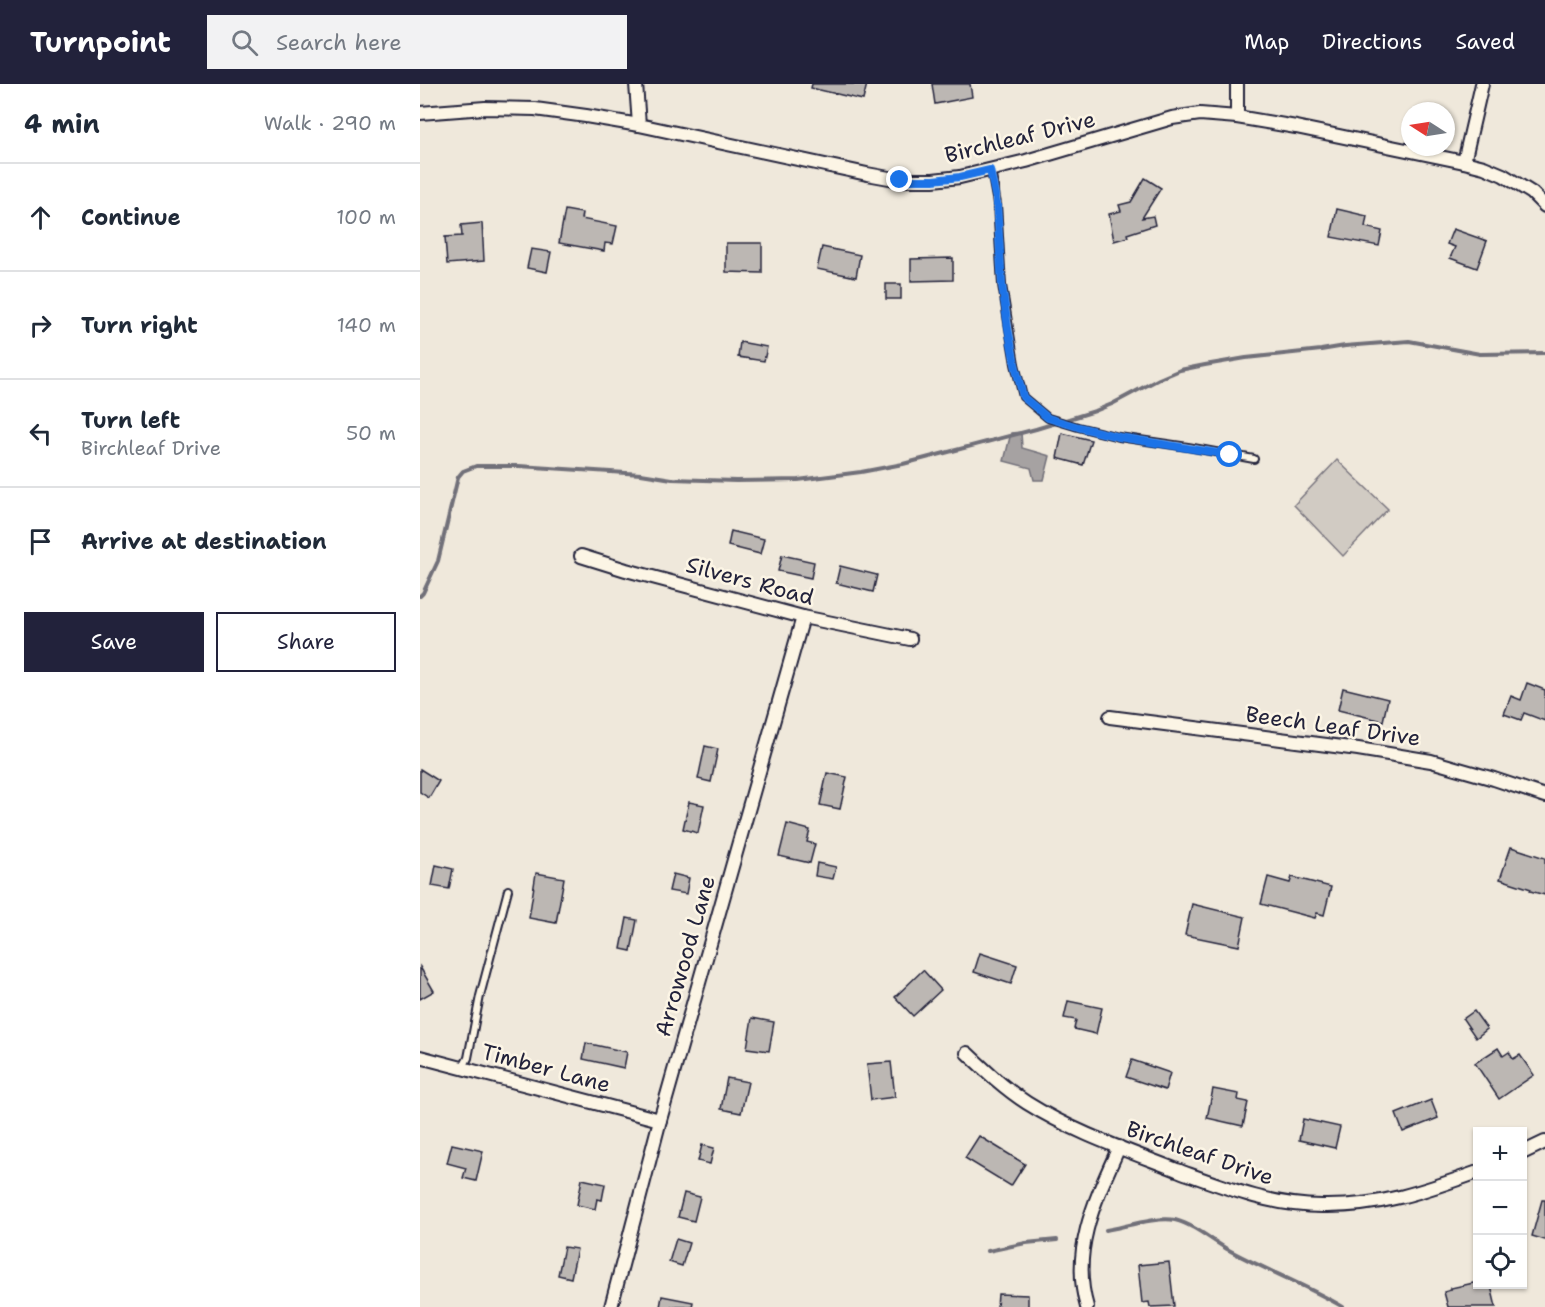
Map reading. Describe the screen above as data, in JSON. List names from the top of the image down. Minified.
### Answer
{"streets":{"street":["Birchleaf Drive","Silvers Road","Beech Leaf Drive","Arrowood Lane","Timber Lane"]},"crossings":[["Silvers Road","Arrowood Lane"],["Arrowood Lane","Timber Lane"]],"north":"left","page":{"header":"Turnpoint","search":"Search here","nav":["Map","Directions","Saved"],"heading":["4 min","Walk · 290 m"],"list":[["Continue","100 m"],["Turn right","140 m"],["Turn left","Birchleaf Drive","50 m"],"Arrive at destination"],"buttons":["Save","Share"],"map_buttons":["+","−"]}}
